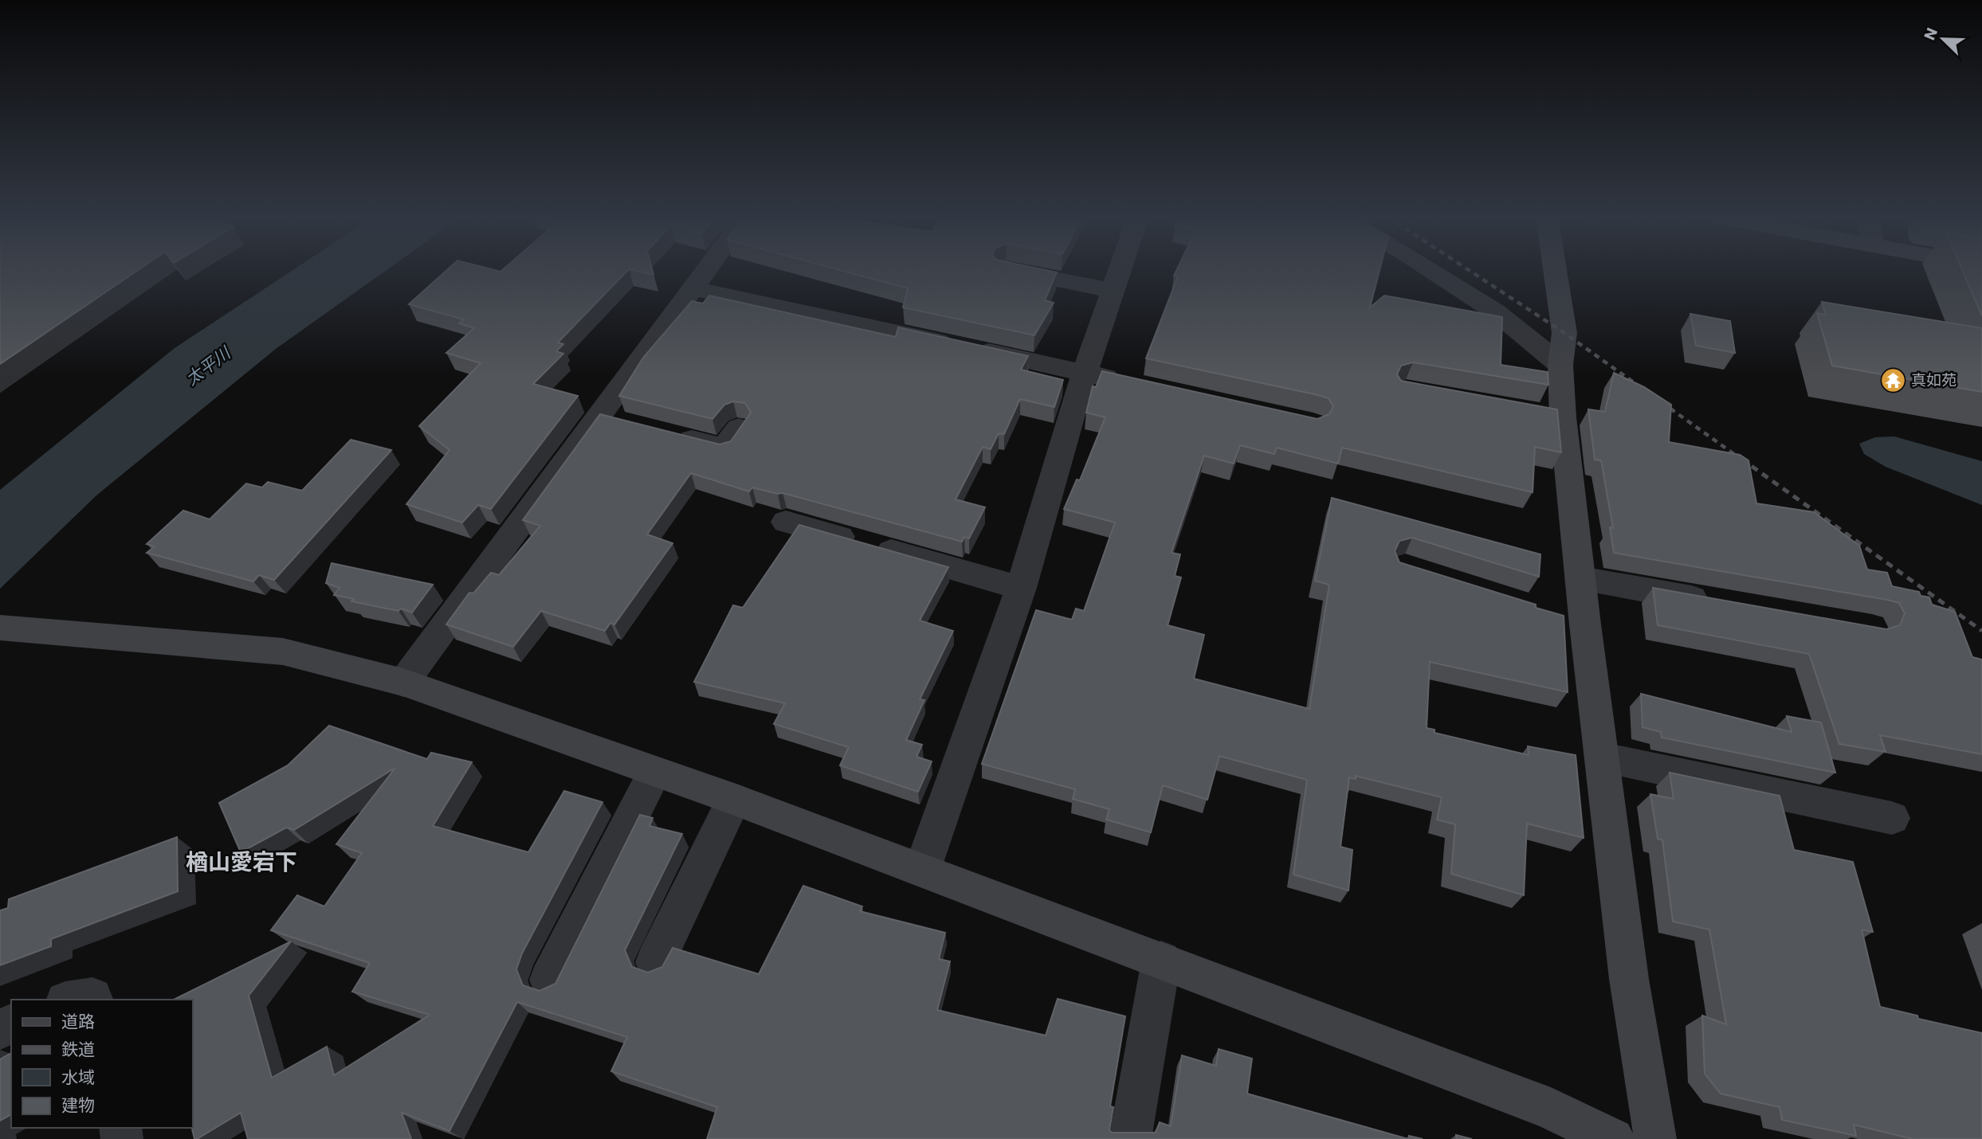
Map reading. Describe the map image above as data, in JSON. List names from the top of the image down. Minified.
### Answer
{"districts":["楢山愛宕下"],"water":["太平川"],"places":{"temple":["真如苑"]},"legend":["道路","鉄道","水域","建物"],"north":"top left"}
